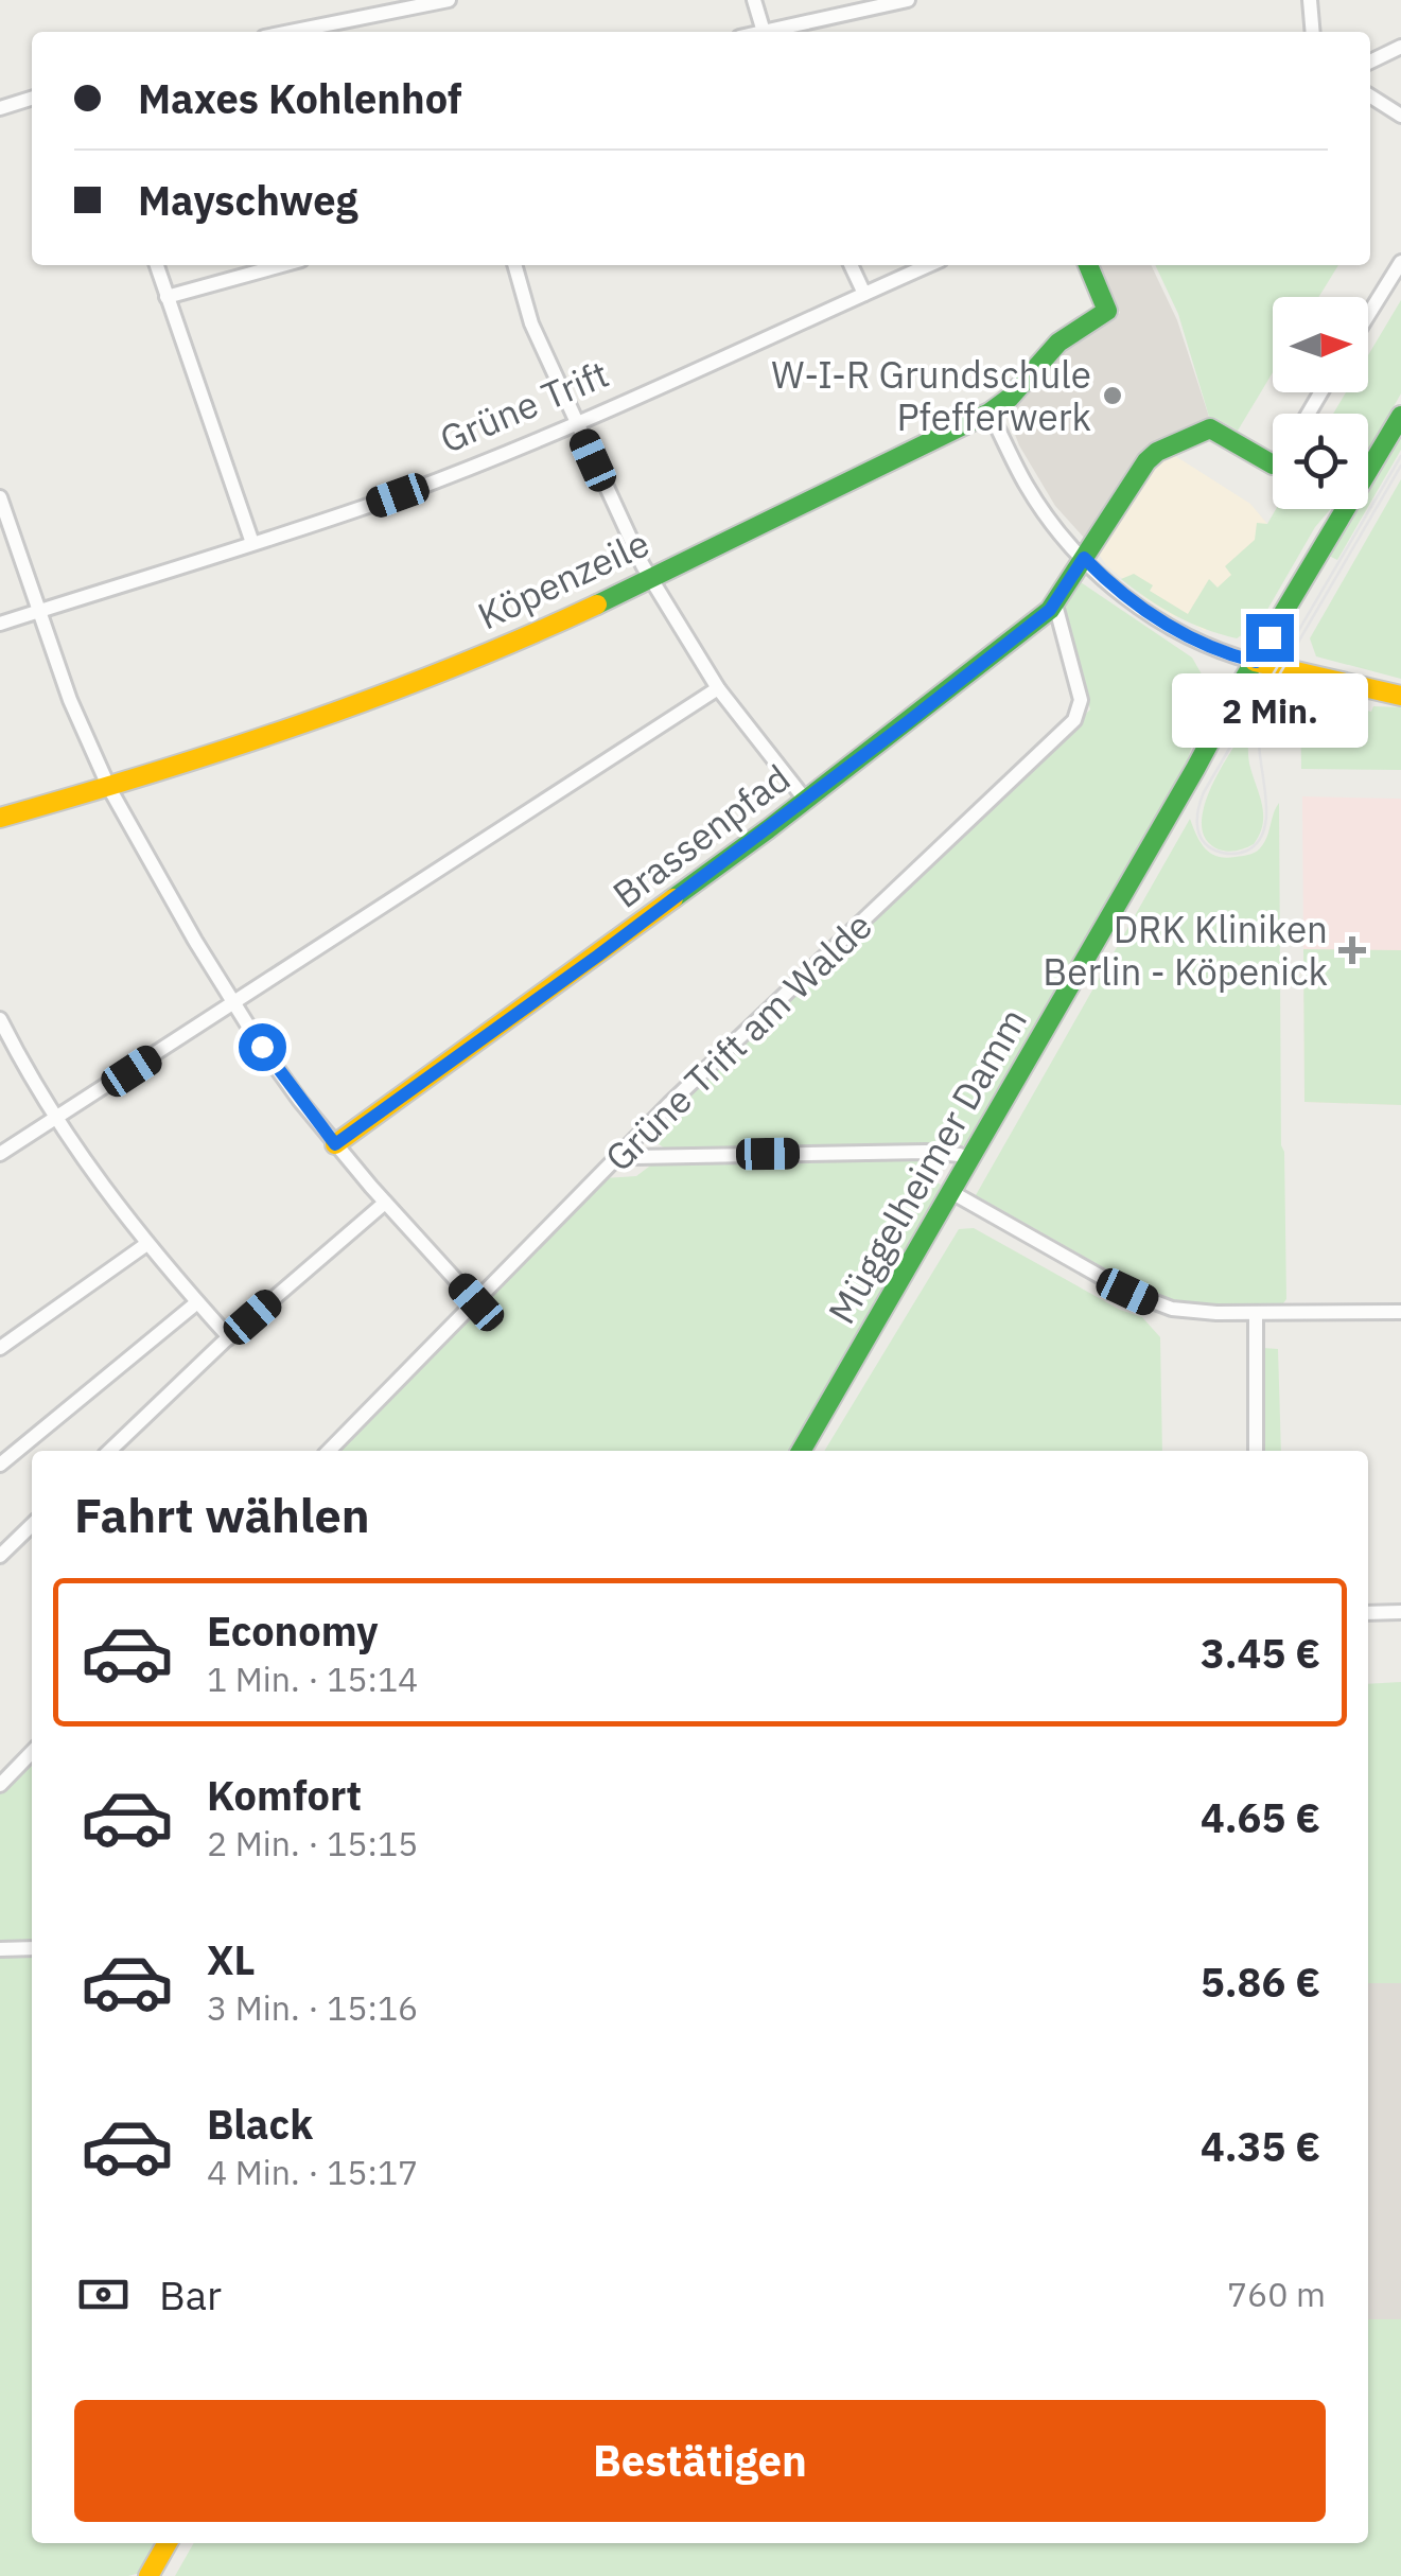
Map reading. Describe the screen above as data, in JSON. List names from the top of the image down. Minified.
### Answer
{"streets":{"street":["Grüne Trift","Köpenzeile","Brassenpfad","Grüne Trift am Walde","Müggelheimer Damm"]},"crossings":[["Brassenpfad","Grüne Trift am Walde"]],"places":{"other":["W-I-R Grundschule Pfefferwerk"],"health":["DRK Kliniken Berlin - Köpenick"]},"north":"right","page":{"banner":["Maxes Kohlenhof","Mayschweg"],"bubble":"2 Min.","heading":"Fahrt wählen","list":[{"name":"Economy","note":"1 Min. · 15:14","value":"3.45 €"},{"name":"Komfort","note":"2 Min. · 15:15","value":"4.65 €"},{"name":"XL","note":"3 Min. · 15:16","value":"5.86 €"},{"name":"Black","note":"4 Min. · 15:17","value":"4.35 €"}],"pay":["Bar","760 m"],"buttons":"Bestätigen"}}
